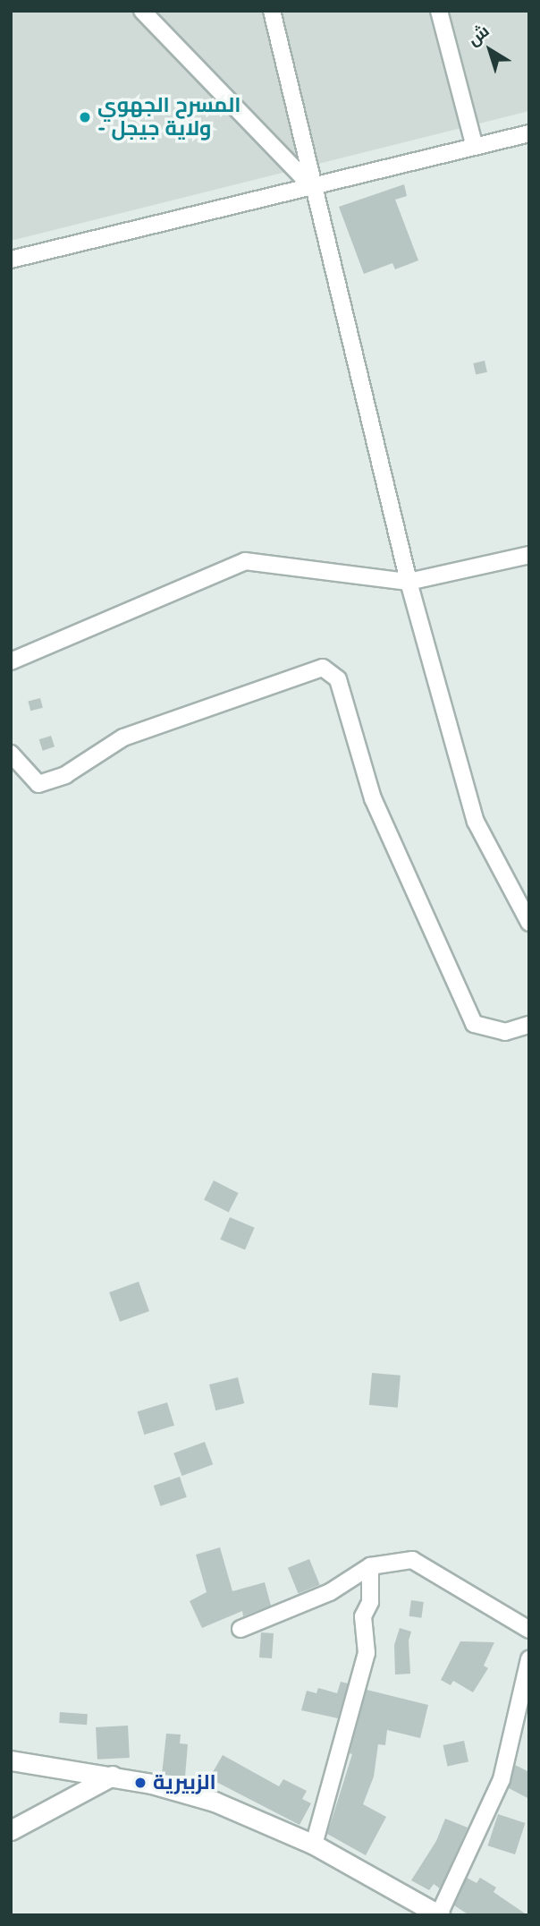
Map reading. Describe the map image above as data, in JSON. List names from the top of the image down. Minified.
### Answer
{"places":["المسرح الجهوي - ولاية جيجل","الزبيرية"],"north":"top left"}
